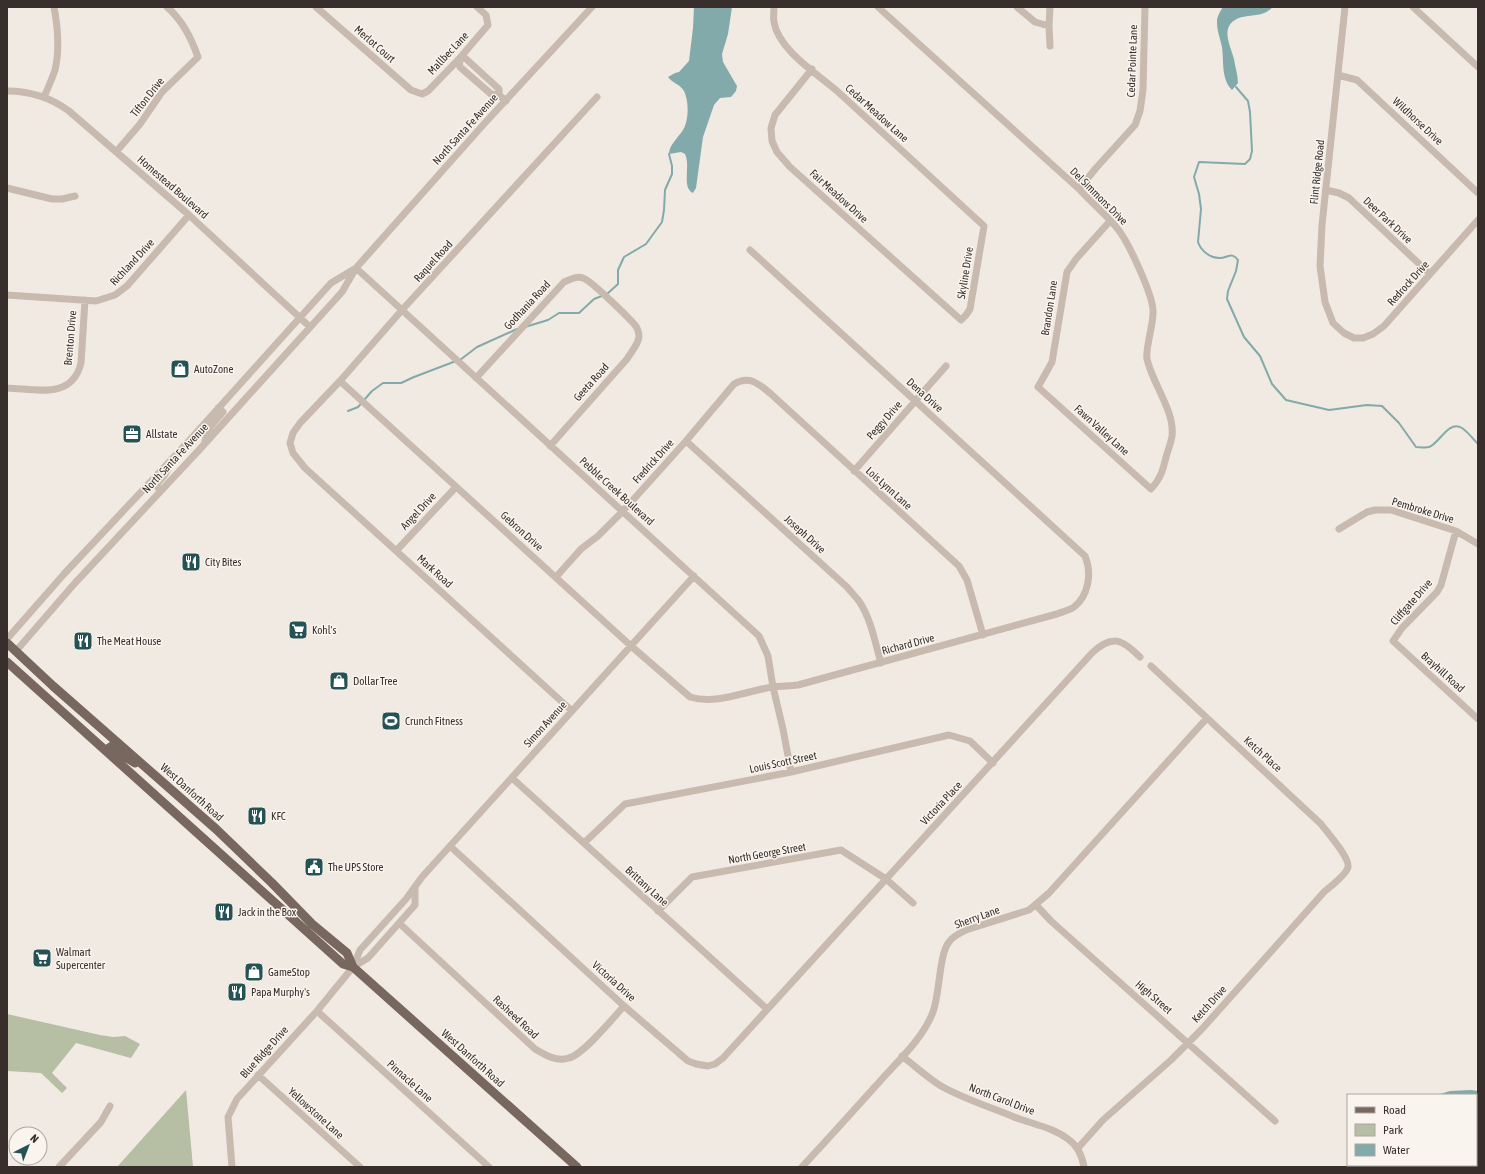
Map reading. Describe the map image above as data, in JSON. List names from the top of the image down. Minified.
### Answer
{"streets":{"main road":["North Santa Fe Avenue","West Danforth Road"],"street":["Merlot Court","Mallbec Lane","Cedar Pointe Lane","Tifton Drive","Cedar Meadow Lane","Wildhorse Drive","Flint Ridge Road","Homestead Boulevard","Fair Meadow Drive","Del Simmons Drive","Deer Park Drive","Raquel Road","Richland Drive","Skyline Drive","Redrock Drive","Godhania Road","Brandon Lane","Brenton Drive","Geeta Road","Dena Drive","Peggy Drive","Fawn Valley Lane","Fredrick Drive","Lois Lynn Lane","Pebble Creek Boulevard","Pembroke Drive","Angel Drive","Gebron Drive","Joseph Drive","Mark Road","Cliffgate Drive","Richard Drive","Brayhill Road","Simon Avenue","Ketch Place","Louis Scott Street","Victoria Place","North George Street","Brittany Lane","Sherry Lane","Victoria Drive","High Street","Ketch Drive","Rasheed Road","Blue Ridge Drive","Pinnacle Lane","North Carol Drive","Yellowstone Lane"]},"crossings":[["Merlot Court","Mallbec Lane"],["Cedar Pointe Lane","Del Simmons Drive"],["Tifton Drive","Homestead Boulevard"],["Cedar Meadow Lane","Fair Meadow Drive"],["Cedar Meadow Lane","Skyline Drive"],["Wildhorse Drive","Flint Ridge Road"],["North Santa Fe Avenue","Homestead Boulevard"],["North Santa Fe Avenue","Pebble Creek Boulevard"],["North Santa Fe Avenue","West Danforth Road"],["Flint Ridge Road","Deer Park Drive"],["Flint Ridge Road","Redrock Drive"],["Homestead Boulevard","Richland Drive"],["Fair Meadow Drive","Skyline Drive"],["Del Simmons Drive","Brandon Lane"],["Del Simmons Drive","Fawn Valley Lane"],["Deer Park Drive","Redrock Drive"],["Raquel Road","Pebble Creek Boulevard"],["Raquel Road","Gebron Drive"],["Raquel Road","Mark Road"],["Richland Drive","Brenton Drive"],["Godhania Road","Geeta Road"],["Godhania Road","Pebble Creek Boulevard"],["Brandon Lane","Fawn Valley Lane"],["Geeta Road","Pebble Creek Boulevard"],["Dena Drive","Peggy Drive"],["Dena Drive","Richard Drive"],["Peggy Drive","Lois Lynn Lane"],["Fredrick Drive","Lois Lynn Lane"],["Fredrick Drive","Pebble Creek Boulevard"],["Fredrick Drive","Gebron Drive"],["Fredrick Drive","Joseph Drive"],["Lois Lynn Lane","Richard Drive"],["Pebble Creek Boulevard","Richard Drive"],["Pebble Creek Boulevard","Simon Avenue"],["Pebble Creek Boulevard","Louis Scott Street"],["Pembroke Drive","Cliffgate Drive"],["Angel Drive","Gebron Drive"],["Angel Drive","Mark Road"],["Gebron Drive","Richard Drive"],["Gebron Drive","Simon Avenue"],["Joseph Drive","Richard Drive"],["Mark Road","Simon Avenue"],["Cliffgate Drive","Brayhill Road"],["Simon Avenue","West Danforth Road"],["Simon Avenue","Brittany Lane"],["Simon Avenue","Victoria Drive"],["Simon Avenue","Rasheed Road"],["Simon Avenue","Blue Ridge Drive"],["Ketch Place","Sherry Lane"],["Ketch Place","Ketch Drive"],["Louis Scott Street","Victoria Place"],["Louis Scott Street","Brittany Lane"],["West Danforth Road","Blue Ridge Drive"],["Victoria Place","North George Street"],["Victoria Place","Brittany Lane"],["Victoria Place","Victoria Drive"],["North George Street","Brittany Lane"],["Brittany Lane","Victoria Drive"],["Sherry Lane","High Street"],["Sherry Lane","North Carol Drive"],["Victoria Drive","Rasheed Road"],["High Street","Ketch Drive"],["Ketch Drive","North Carol Drive"],["Blue Ridge Drive","Pinnacle Lane"],["Blue Ridge Drive","Yellowstone Lane"]],"places":{"shop":["AutoZone","Dollar Tree","GameStop"],"office":["Allstate"],"restaurant":["City Bites","The Meat House","KFC","Jack in the Box","Papa Murphy's"],"supermarket":["Kohl's","Walmart Supercenter"],"sports":["Crunch Fitness"],"public building":["The UPS Store"]},"legend":["Road","Park","Water"],"north":"top right"}
